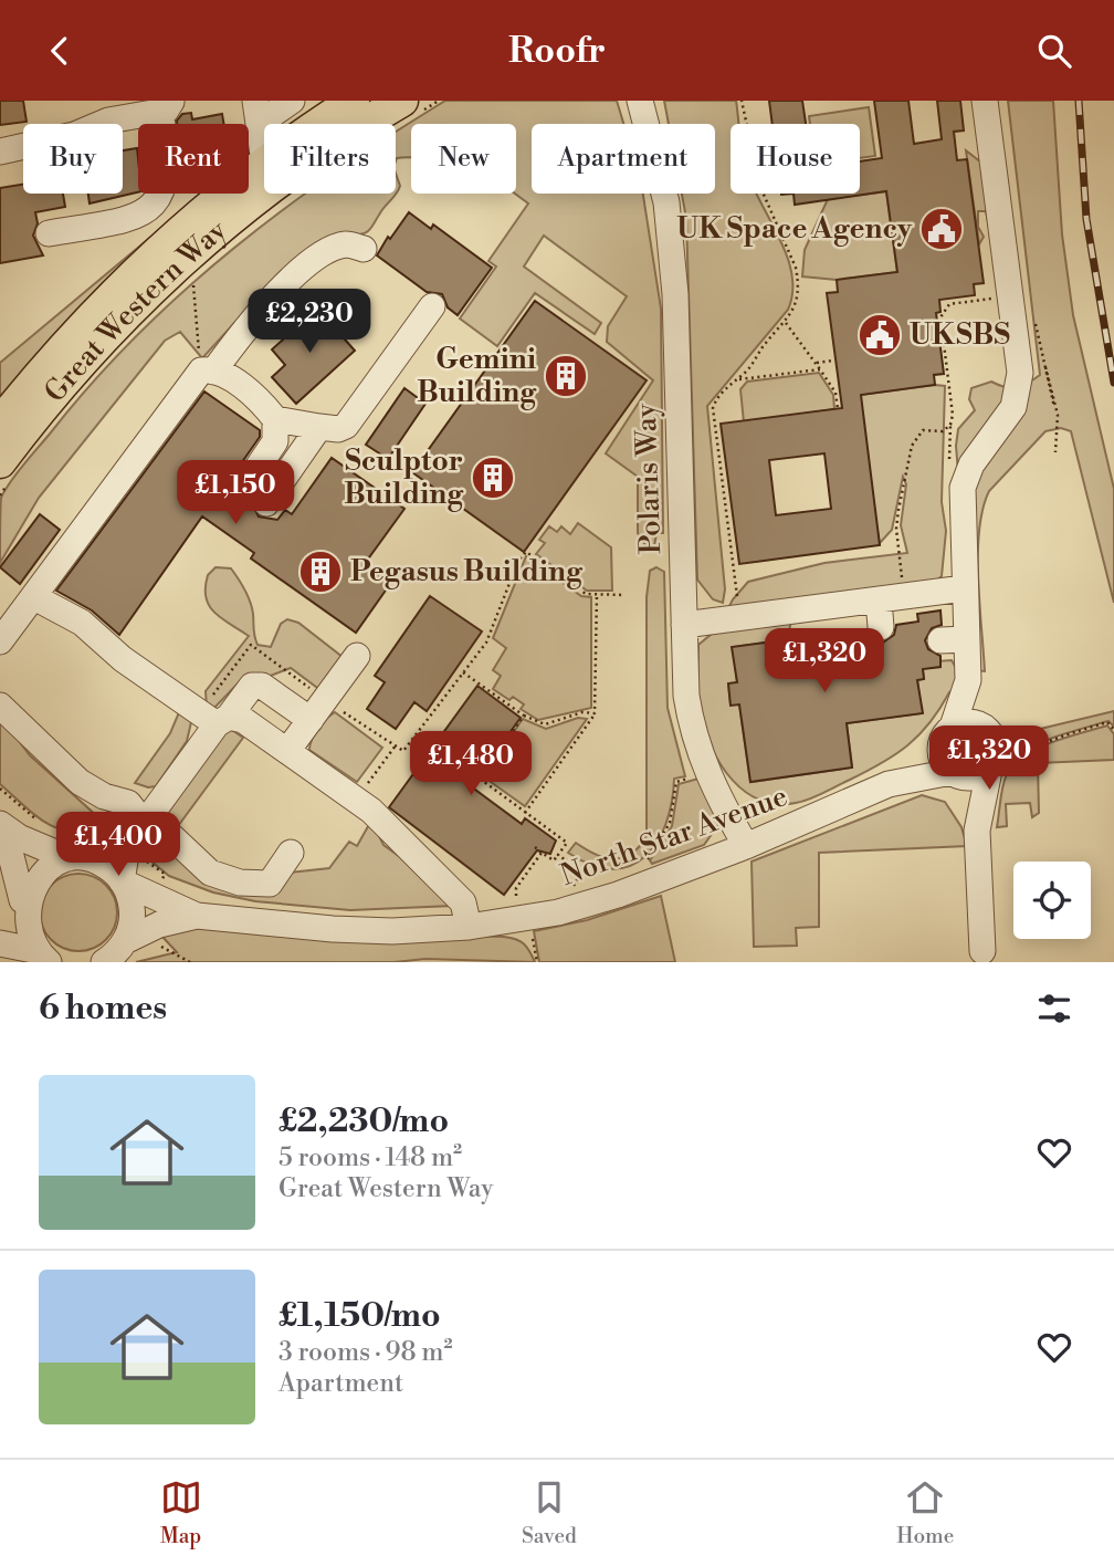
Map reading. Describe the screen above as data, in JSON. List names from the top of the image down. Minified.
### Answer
{"streets":{"main road":["Great Western Way"],"street":["Polaris Way","North Star Avenue"]},"crossings":[["Polaris Way","North Star Avenue"]],"places":{"public building":["UK Space Agency","UKSBS"],"building":["Gemini Building","Sculptor Building","Pegasus Building"]},"page":{"header":"Roofr","chip":["Buy","Rent","Filters","New","Apartment","House"],"price":["£2,230","£1,150","£1,320","£1,320","£1,480","£1,400"],"heading":"6 homes","list":[{"name":"£2,230/mo","note":"5 rooms · 148 m² · Great Western Way"},{"name":"£1,150/mo","note":"3 rooms · 98 m² · Apartment"}],"tabs":["Map","Saved","Home"]}}
